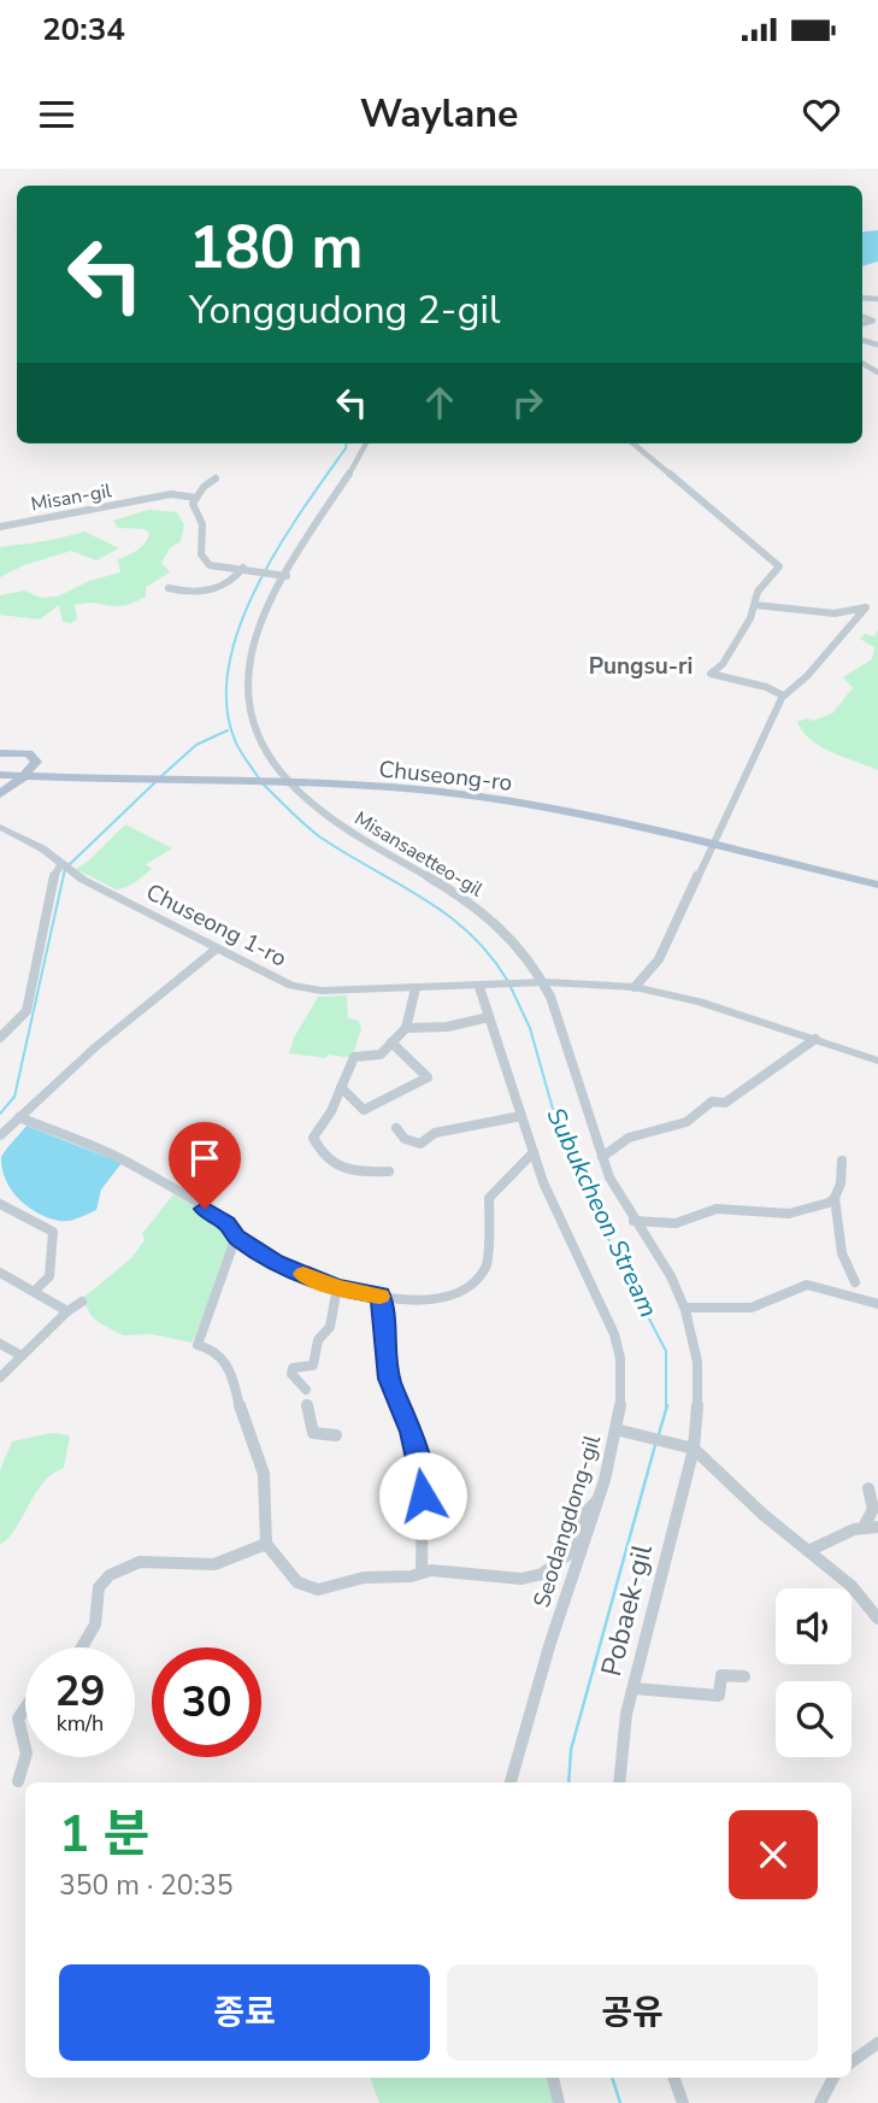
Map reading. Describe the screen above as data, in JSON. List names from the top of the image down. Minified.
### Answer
{"streets":{"main road":["Chuseong-ro"],"street":["Misan-gil","Misansaetteo-gil","Chuseong 1-ro","Seodangdong-gil","Pobaek-gil"]},"crossings":[["Misansaetteo-gil","Chuseong 1-ro"],["Chuseong 1-ro","Seodangdong-gil"]],"districts":["Pungsu-ri"],"water":["Subukcheon Stream"],"page":{"status":"20:34","header":"Waylane","turn":["180 m","Yonggudong 2-gil"],"speed":"29 km/h","limit":"30","heading":["1 분","350 m · 20:35"],"buttons":["종료","공유"]}}
